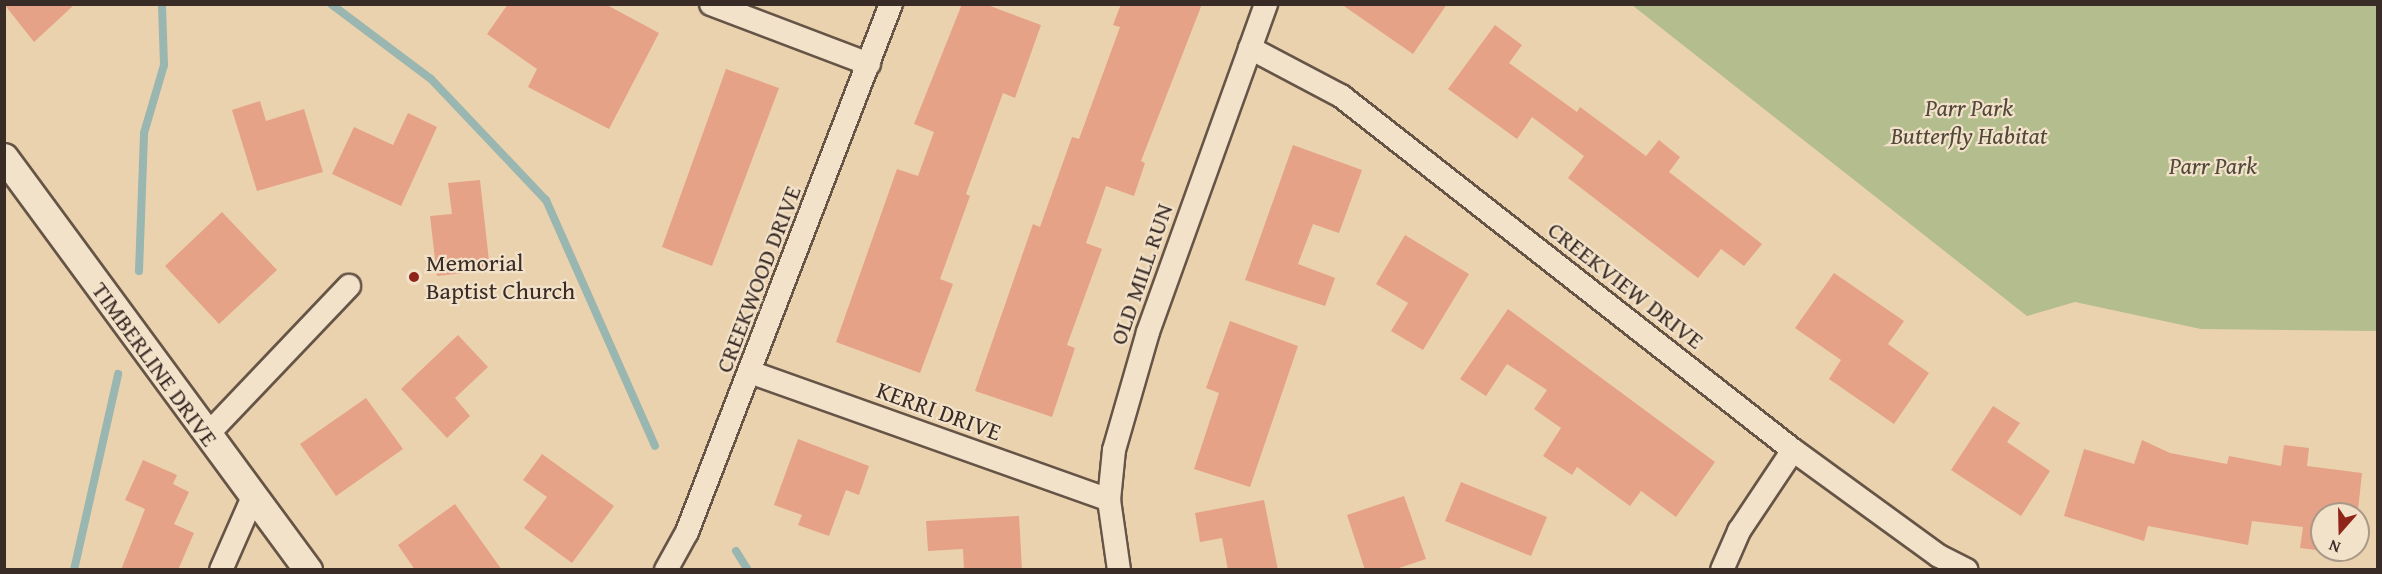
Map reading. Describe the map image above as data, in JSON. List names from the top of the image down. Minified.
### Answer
{"streets":{"street":["OLD MILL RUN","CREEKWOOD DRIVE","CREEKVIEW DRIVE","TIMBERLINE DRIVE","KERRI DRIVE"]},"crossings":[["OLD MILL RUN","CREEKVIEW DRIVE"],["OLD MILL RUN","KERRI DRIVE"],["CREEKWOOD DRIVE","KERRI DRIVE"]],"parks":["Parr Park Butterfly Habitat","Parr Park"],"places":["Memorial Baptist Church"],"north":"bottom"}
